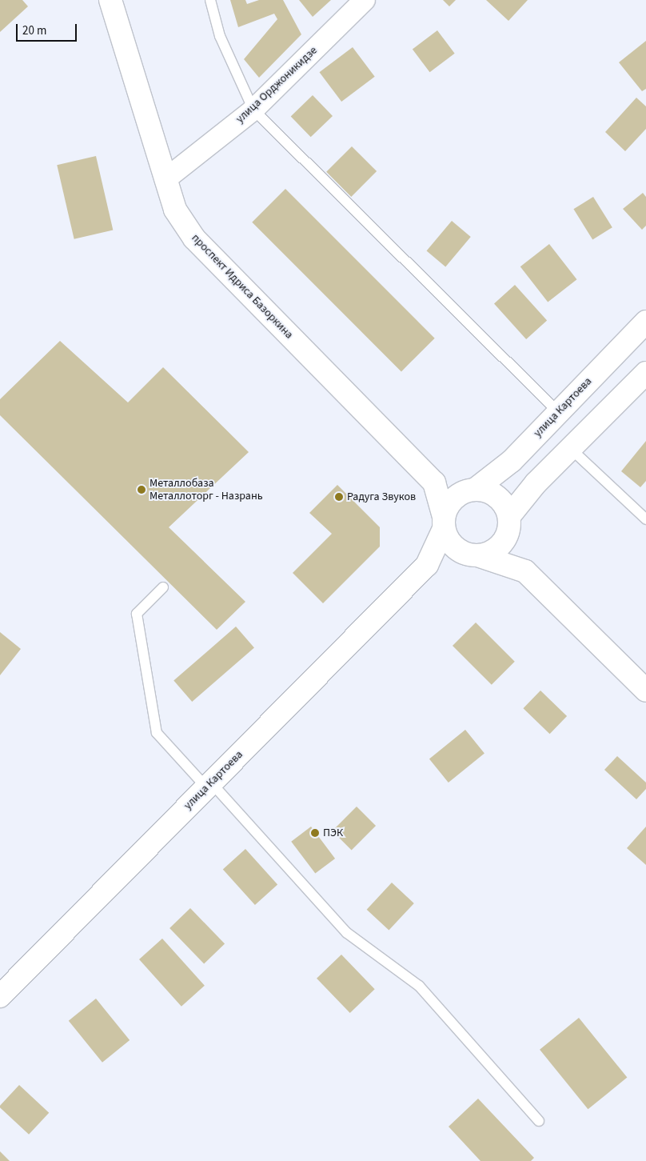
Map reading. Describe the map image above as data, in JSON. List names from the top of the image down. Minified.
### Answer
{"streets":{"main road":["проспект Идриса Базоркина","улица Картоева"],"street":["улица Орджоникидзе"]},"crossings":[["улица Орджоникидзе","проспект Идриса Базоркина"],["проспект Идриса Базоркина","улица Картоева"]],"places":["Металлобаза Металлоторг - Назрань","Радуга Звуков","ПЭК"],"scale_bar":"20 m"}
